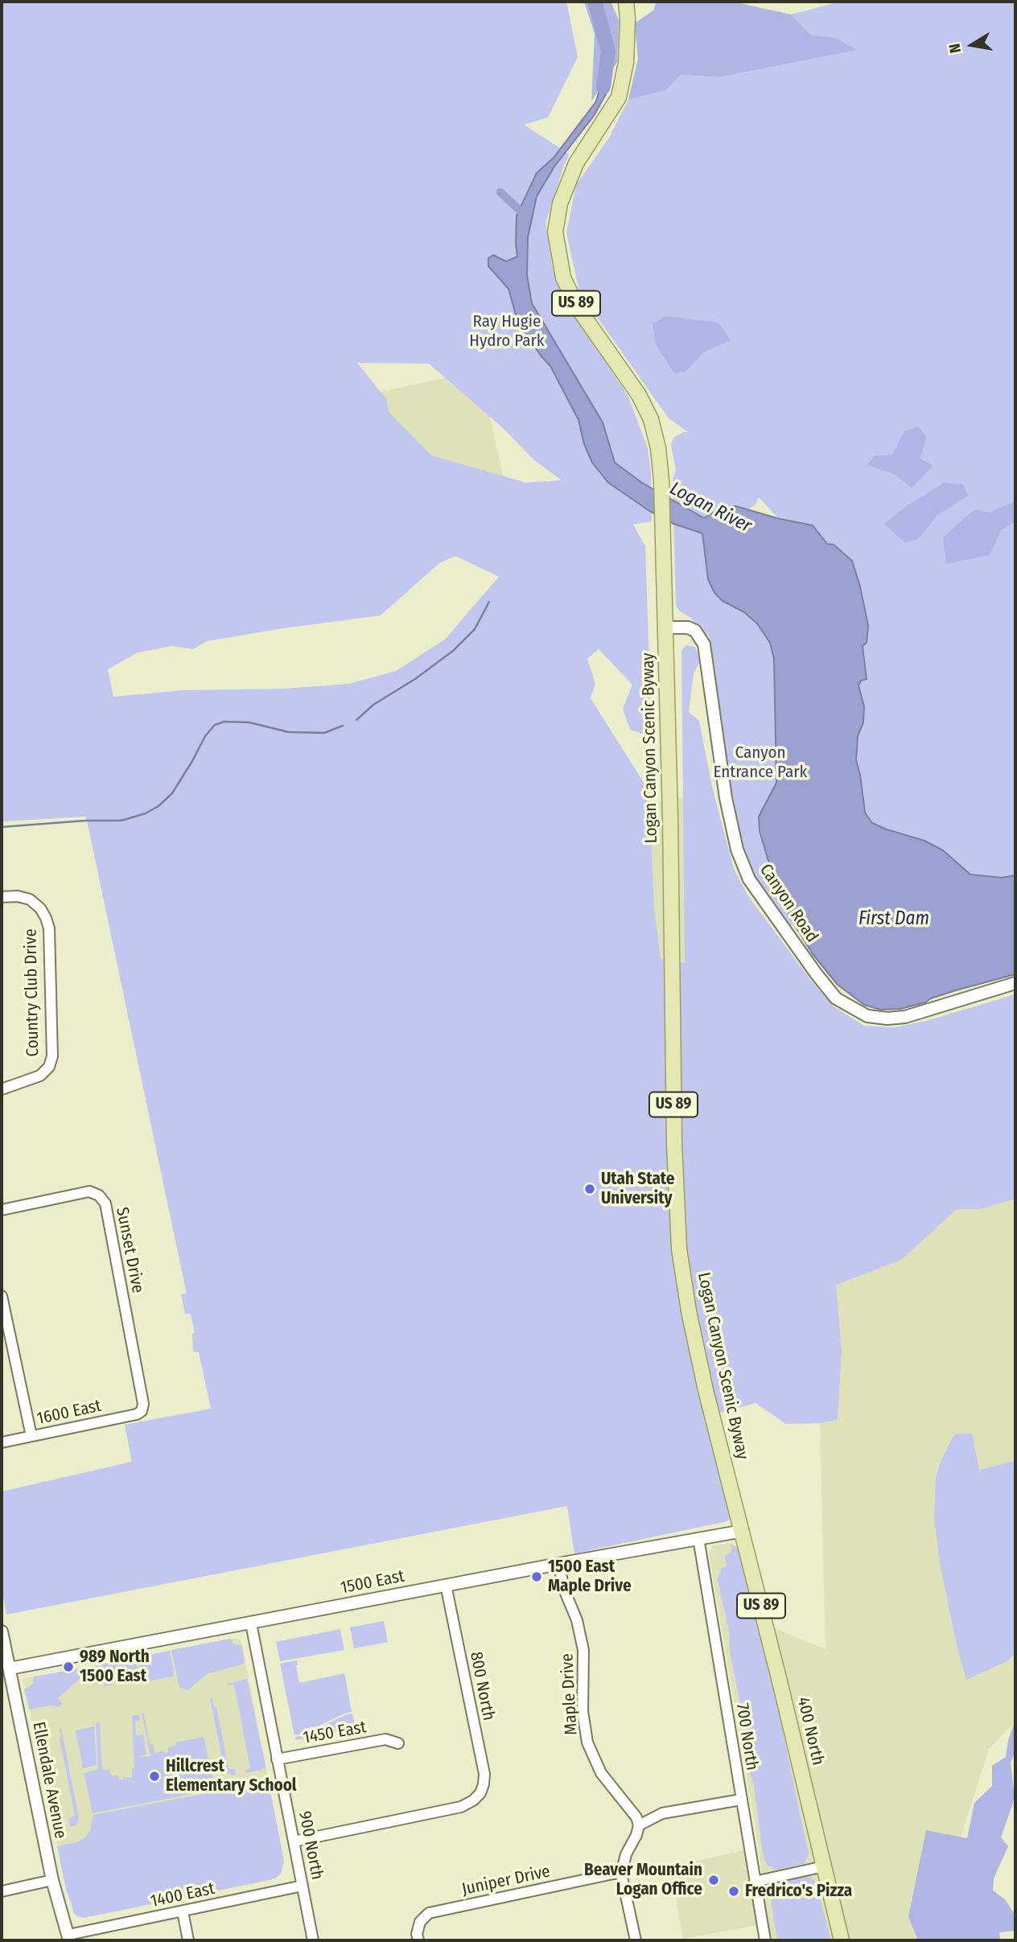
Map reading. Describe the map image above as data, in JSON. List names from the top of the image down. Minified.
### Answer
{"streets":{"main road":["US 89","Logan Canyon Scenic Byway","400 North"],"street":["Canyon Road","Country Club Drive","Sunset Drive","1600 East","1500 East","800 North","Maple Drive","1450 East","700 North","Ellendale Avenue","900 North","Juniper Drive","1400 East"]},"crossings":[["Logan Canyon Scenic Byway","Canyon Road"],["Logan Canyon Scenic Byway","1500 East"],["Logan Canyon Scenic Byway","400 North"],["Sunset Drive","1600 East"],["1500 East","800 North"],["1500 East","Maple Drive"],["1500 East","400 North"],["1500 East","700 North"],["1500 East","Ellendale Avenue"],["1500 East","900 North"],["800 North","900 North"],["1450 East","900 North"],["Ellendale Avenue","1400 East"],["900 North","1400 East"]],"water":["Logan River","First Dam"],"parks":["Ray Hugie Hydro Park","Canyon Entrance Park"],"places":["Utah State University","1500 East Maple Drive","989 North 1500 East","Hillcrest Elementary School","Beaver Mountain Logan Office","Fredrico's Pizza"],"north":"left"}
